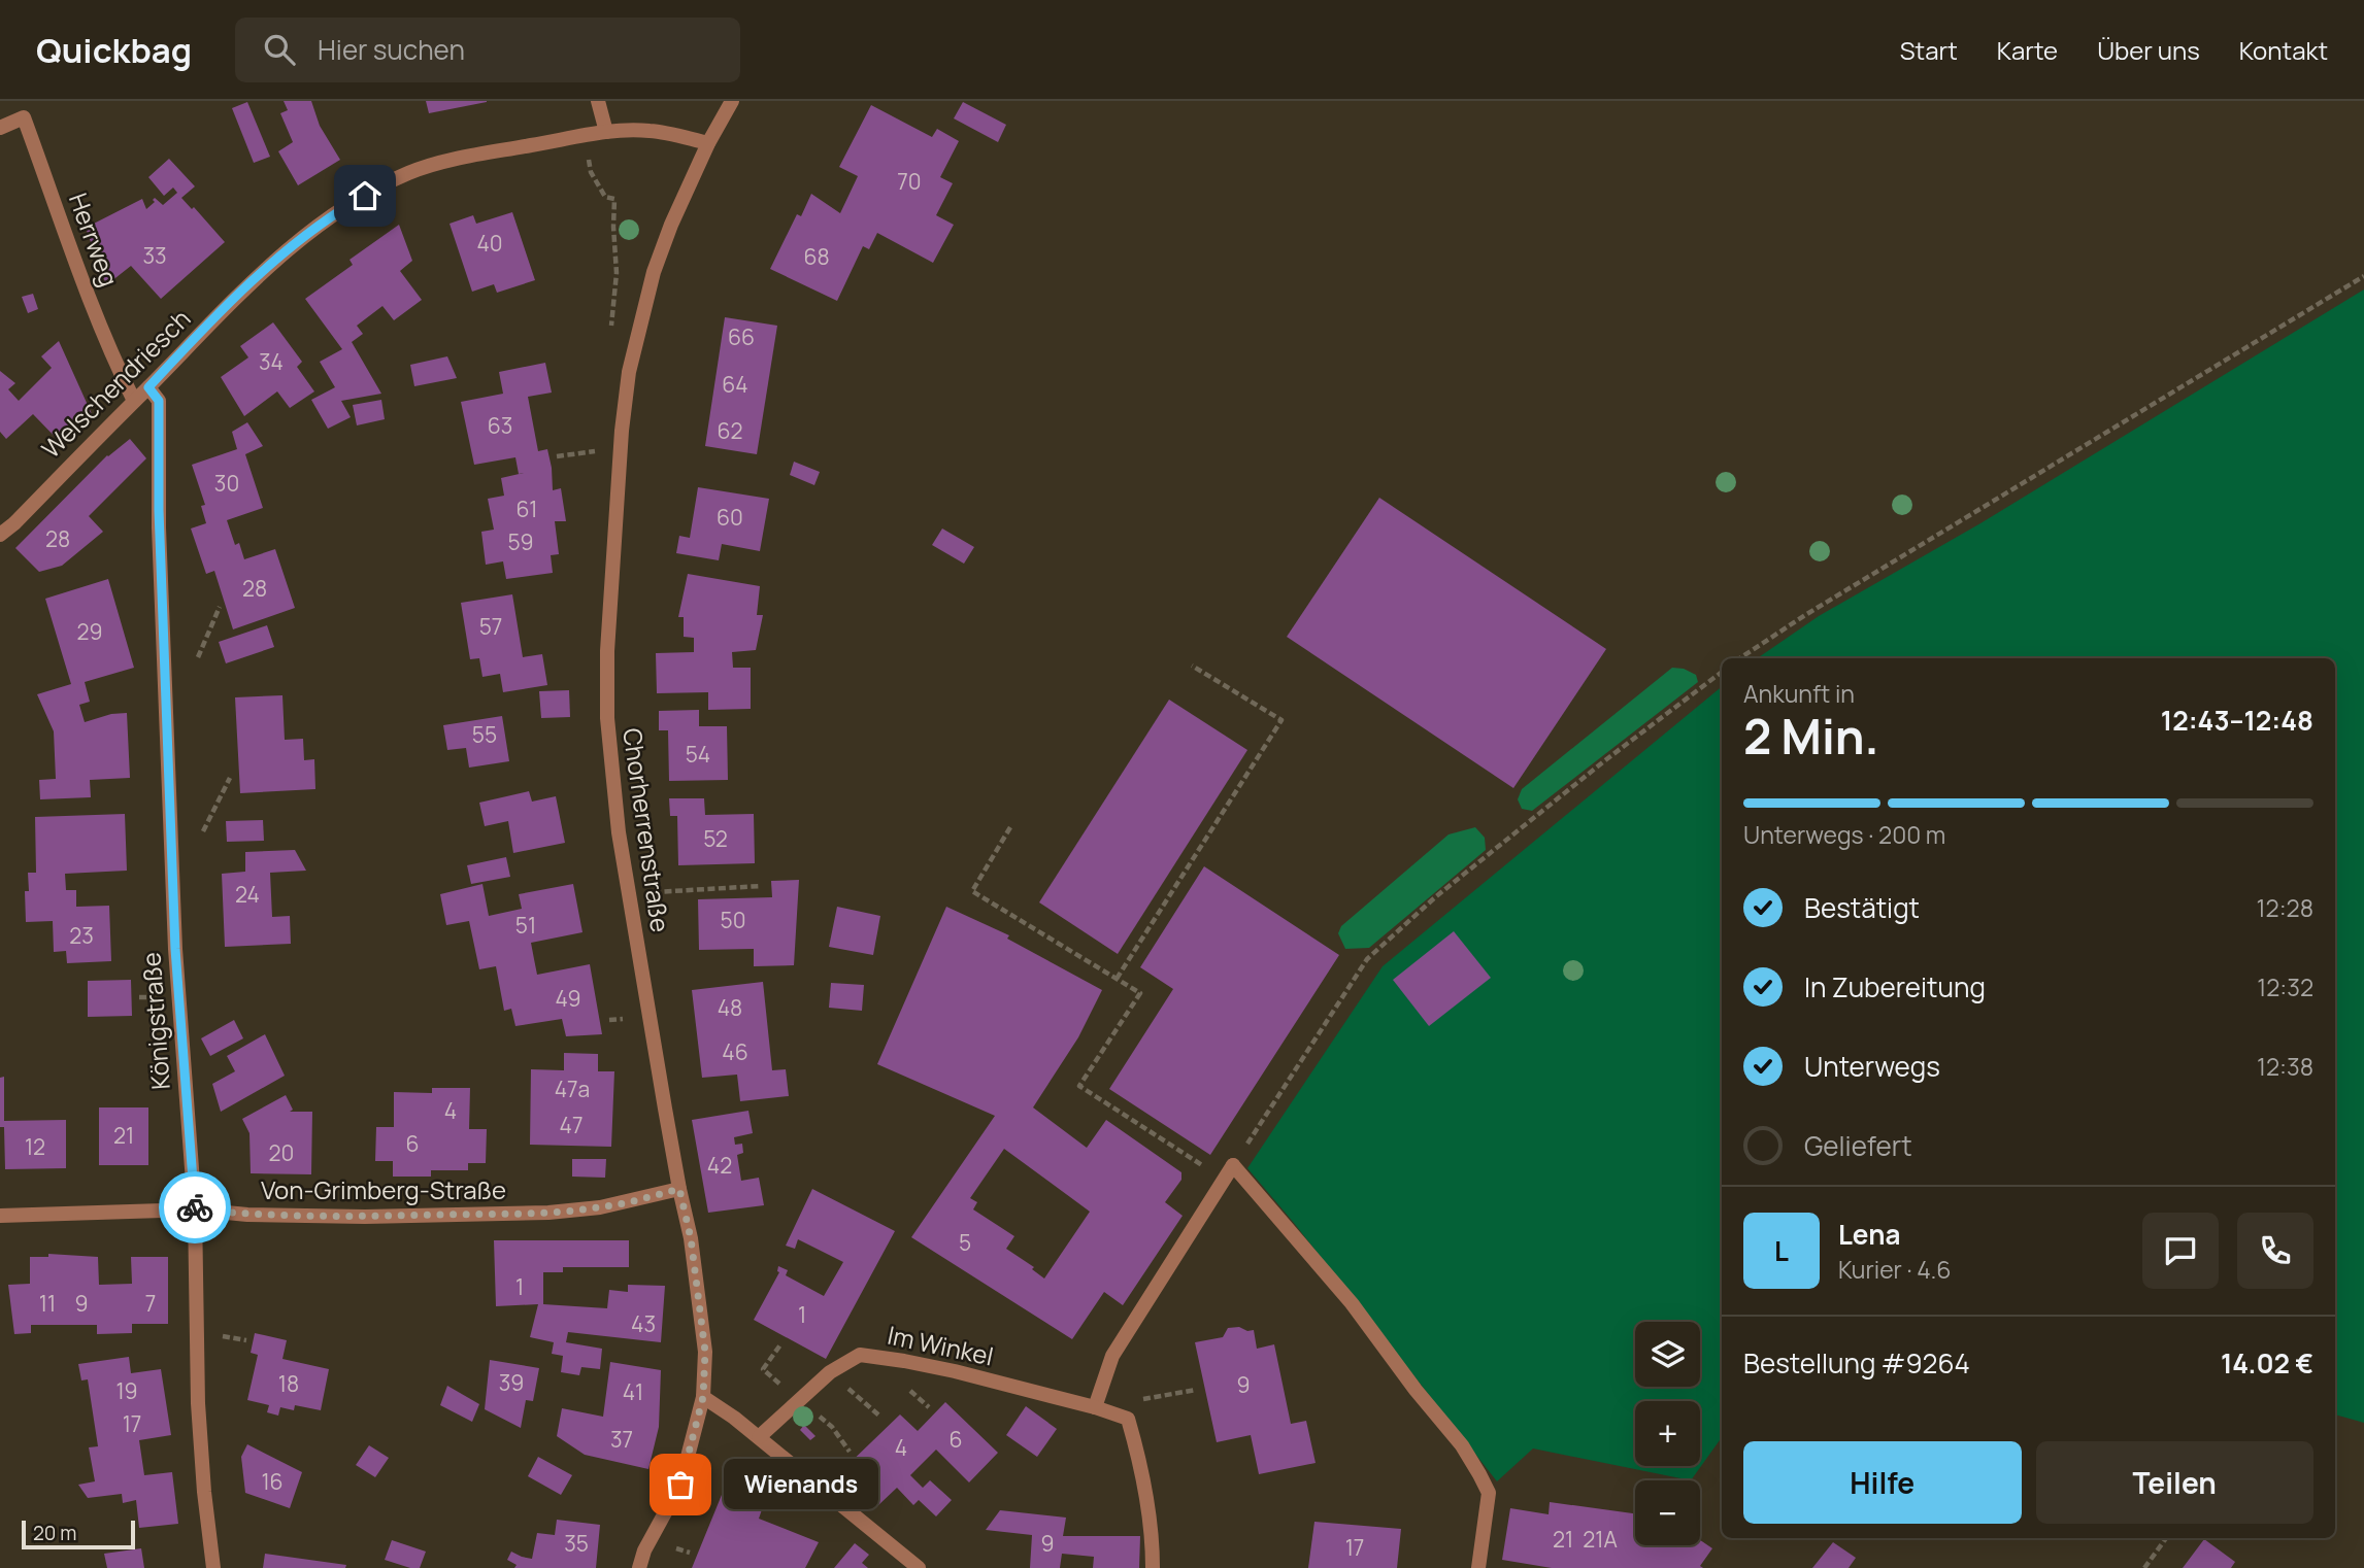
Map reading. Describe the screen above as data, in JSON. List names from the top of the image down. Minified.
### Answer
{"streets":{"street":["Herrweg","Welschendriesch","Chorherrenstraße","Königstraße","Von-Grimberg-Straße","Im Winkel"]},"crossings":[["Herrweg","Welschendriesch"],["Welschendriesch","Chorherrenstraße"],["Welschendriesch","Königstraße"],["Chorherrenstraße","Von-Grimberg-Straße"],["Königstraße","Von-Grimberg-Straße"]],"places":["Wienands"],"house_numbers":["70","40","33","68","66","34","64","63","62","30","61","60","28","59","28","57","29","55","54","52","24","50","51","23","49","48","46","47a","4","47","21","6","12","20","42","5","1","11","9","7","1","43","39","18","9","19","41","17","37","6","4","16","21","21A","35","9","17"],"scale_bar":"20 m","page":{"header":"Quickbag","search":"Hier suchen","nav":["Start","Karte","Über uns","Kontakt"],"heading":["2 Min.","Ankunft in","12:43–12:48"],"panel":["Lena","Kurier · 4.6","Bestellung #9264","14.02 €"],"bar":"Unterwegs · 200 m","list":[["Bestätigt","12:28"],["In Zubereitung","12:32"],["Unterwegs","12:38"],"Geliefert"],"round":"L","map_buttons":["+","−"],"buttons":["Hilfe","Teilen"],"bubble":"Wienands","scale":"20 m"}}
